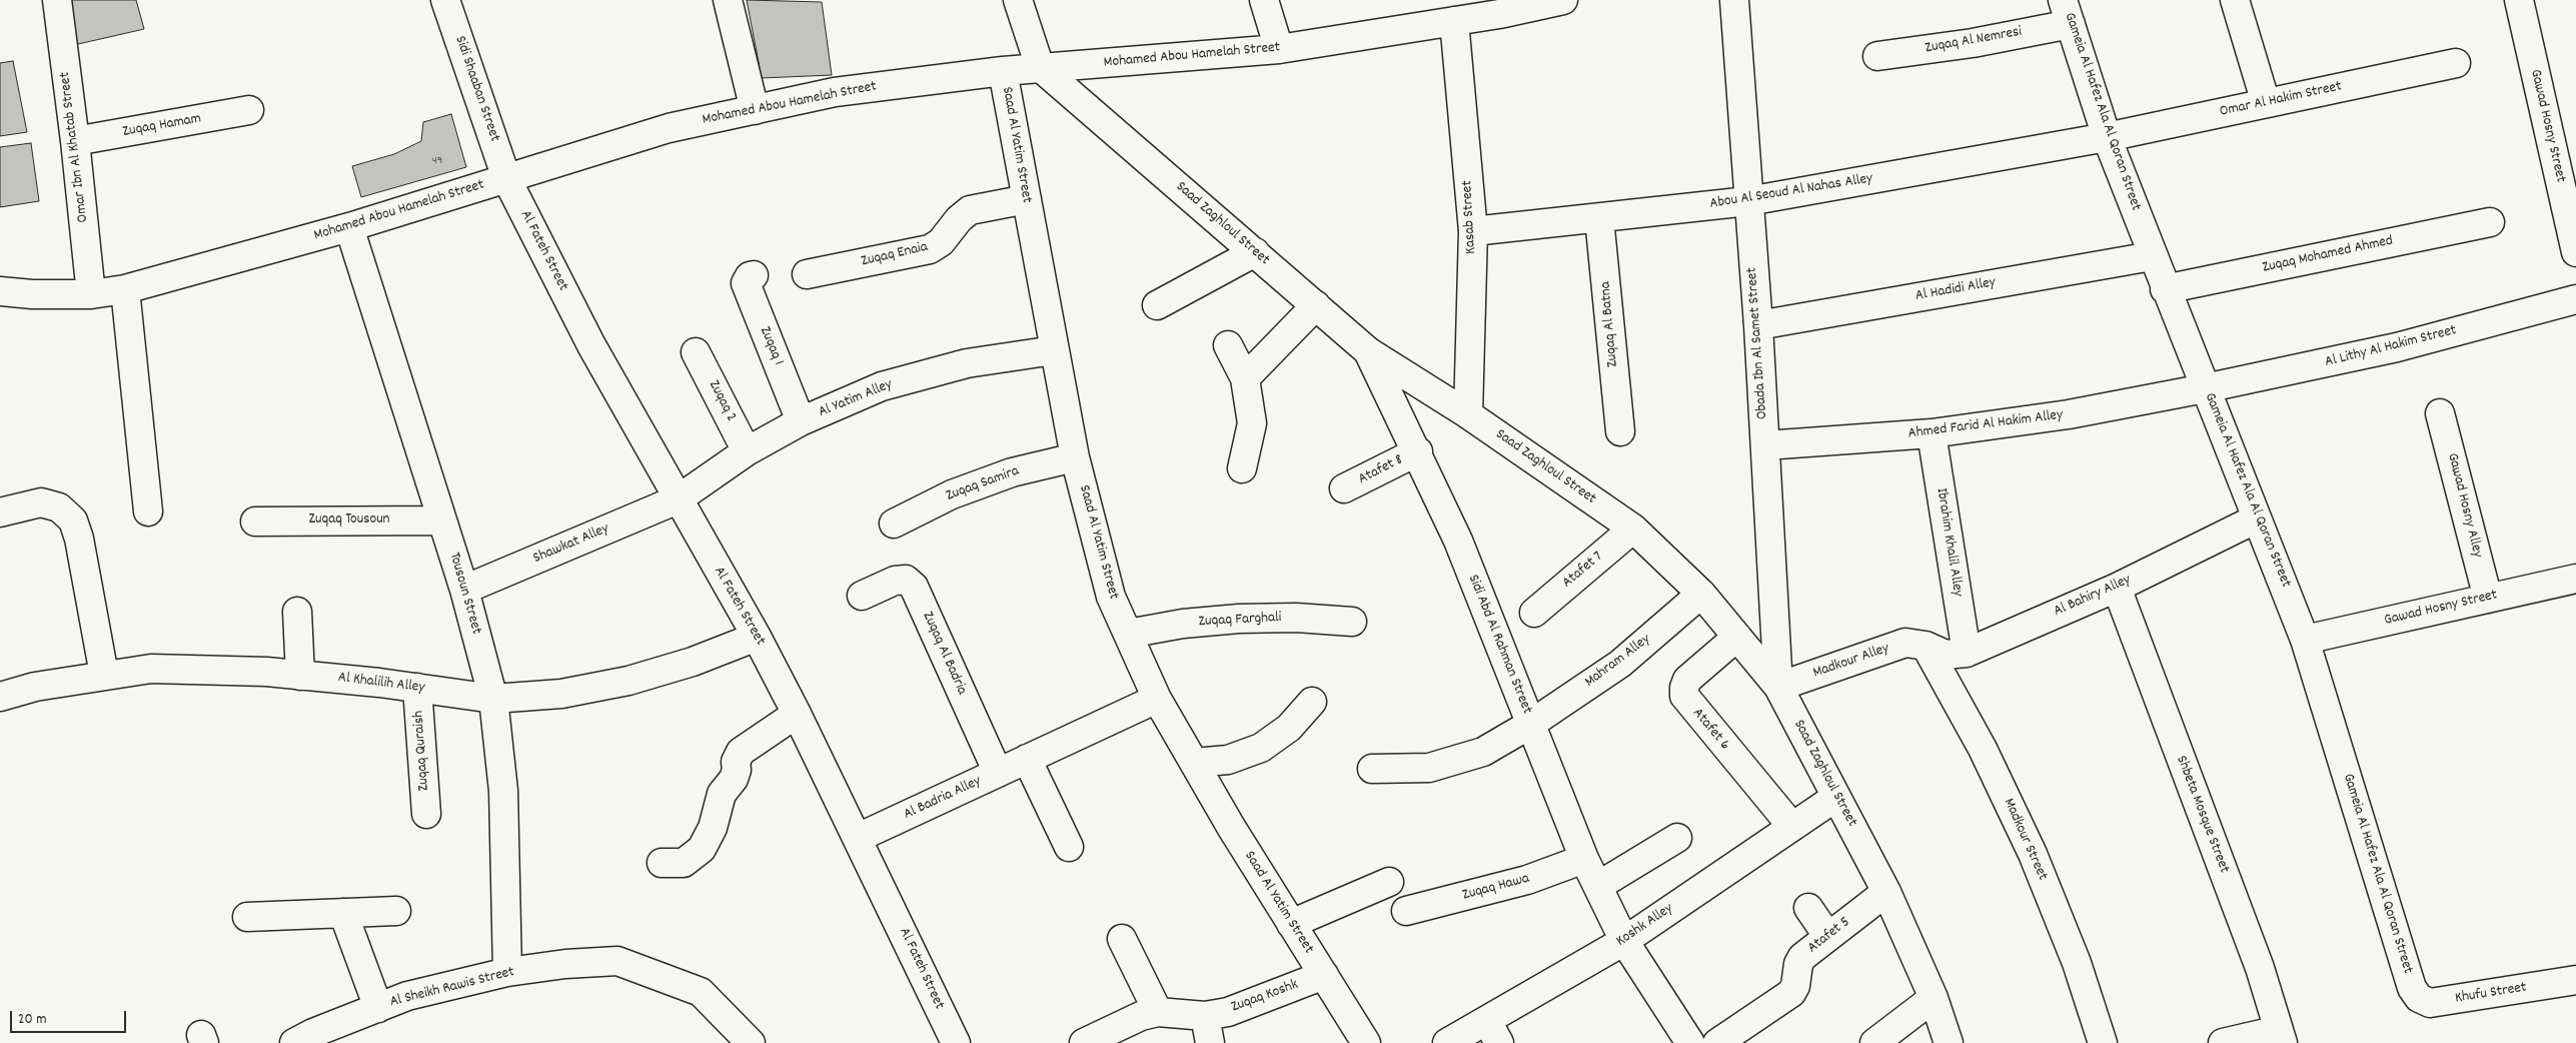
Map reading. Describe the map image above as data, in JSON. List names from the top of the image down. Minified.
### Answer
{"streets":{"street":["Zuqaq Al Nemresi","Mohamed Abou Hamelah Street","Sidi Shaaban Street","Omar Al Hakim Street","Gameia Al Hafez Ala Al Qoran Street","Zuqaq Hamam","Gawad Hosny Street","Saad Al Yatim Street","Omar Ibn Al Khatab Street","Abou Al Seoud Al Nahas Alley","Kasab Street","Saad Zaghloul Street","Al Fateh Street","Zuqaq Enaia","Zuqaq Mohamed Ahmed","Al Hadidi Alley","Zuqaq Al Batna","Obada Ibn Al Samet Street","Zuqaq 1","Al Lithy Al Hakim Street","Al Yatim Alley","Zuqaq 2","Ahmed Farid Al Hakim Alley","Atafet 8","Zuqaq Samira","Gawad Hosny Alley","Zuqaq Tousoun","Ibrahim Khalil Alley","Shawkat Alley","Atafet 7","Tousoun Street","Al Bahiry Alley","Zuqaq Farghali","Sidi Abd Al Rahman Street","Zuqaq Al Badria","Mahram Alley","Madkour Alley","Al Khalilih Alley","Atafet 6","Zuqaq Quraish","Al Badria Alley","Shbeta Mosque Street","Madkour Street","Zuqaq Hawa","Koshk Alley","Atafet 5","Al Sheikh Rawis Street","Khufu Street","Zuqaq Koshk"]},"crossings":[["Zuqaq Al Nemresi","Gameia Al Hafez Ala Al Qoran Street"],["Mohamed Abou Hamelah Street","Sidi Shaaban Street"],["Mohamed Abou Hamelah Street","Saad Al Yatim Street"],["Mohamed Abou Hamelah Street","Omar Ibn Al Khatab Street"],["Mohamed Abou Hamelah Street","Kasab Street"],["Mohamed Abou Hamelah Street","Saad Zaghloul Street"],["Mohamed Abou Hamelah Street","Al Fateh Street"],["Mohamed Abou Hamelah Street","Tousoun Street"],["Sidi Shaaban Street","Al Fateh Street"],["Omar Al Hakim Street","Gameia Al Hafez Ala Al Qoran Street"],["Omar Al Hakim Street","Abou Al Seoud Al Nahas Alley"],["Gameia Al Hafez Ala Al Qoran Street","Gawad Hosny Street"],["Gameia Al Hafez Ala Al Qoran Street","Abou Al Seoud Al Nahas Alley"],["Gameia Al Hafez Ala Al Qoran Street","Zuqaq Mohamed Ahmed"],["Gameia Al Hafez Ala Al Qoran Street","Al Hadidi Alley"],["Gameia Al Hafez Ala Al Qoran Street","Al Lithy Al Hakim Street"],["Gameia Al Hafez Ala Al Qoran Street","Ahmed Farid Al Hakim Alley"],["Gameia Al Hafez Ala Al Qoran Street","Al Bahiry Alley"],["Gameia Al Hafez Ala Al Qoran Street","Khufu Street"],["Zuqaq Hamam","Omar Ibn Al Khatab Street"],["Gawad Hosny Street","Gawad Hosny Alley"],["Saad Al Yatim Street","Zuqaq Enaia"],["Saad Al Yatim Street","Al Yatim Alley"],["Saad Al Yatim Street","Zuqaq Samira"],["Saad Al Yatim Street","Zuqaq Farghali"],["Saad Al Yatim Street","Al Badria Alley"],["Saad Al Yatim Street","Zuqaq Koshk"],["Abou Al Seoud Al Nahas Alley","Kasab Street"],["Abou Al Seoud Al Nahas Alley","Zuqaq Al Batna"],["Abou Al Seoud Al Nahas Alley","Obada Ibn Al Samet Street"],["Kasab Street","Saad Zaghloul Street"],["Saad Zaghloul Street","Obada Ibn Al Samet Street"],["Saad Zaghloul Street","Atafet 7"],["Saad Zaghloul Street","Sidi Abd Al Rahman Street"],["Saad Zaghloul Street","Mahram Alley"],["Saad Zaghloul Street","Madkour Alley"],["Saad Zaghloul Street","Atafet 6"],["Saad Zaghloul Street","Koshk Alley"],["Saad Zaghloul Street","Atafet 5"],["Al Fateh Street","Al Yatim Alley"],["Al Fateh Street","Shawkat Alley"],["Al Fateh Street","Al Khalilih Alley"],["Al Fateh Street","Al Badria Alley"],["Al Hadidi Alley","Obada Ibn Al Samet Street"],["Obada Ibn Al Samet Street","Ahmed Farid Al Hakim Alley"],["Obada Ibn Al Samet Street","Madkour Alley"],["Zuqaq 1","Al Yatim Alley"],["Al Lithy Al Hakim Street","Ahmed Farid Al Hakim Alley"],["Al Yatim Alley","Zuqaq 2"],["Al Yatim Alley","Shawkat Alley"],["Ahmed Farid Al Hakim Alley","Ibrahim Khalil Alley"],["Atafet 8","Sidi Abd Al Rahman Street"],["Zuqaq Tousoun","Tousoun Street"],["Ibrahim Khalil Alley","Al Bahiry Alley"],["Shawkat Alley","Tousoun Street"],["Tousoun Street","Al Khalilih Alley"],["Tousoun Street","Al Sheikh Rawis Street"],["Al Bahiry Alley","Madkour Alley"],["Al Bahiry Alley","Shbeta Mosque Street"],["Al Bahiry Alley","Madkour Street"],["Sidi Abd Al Rahman Street","Mahram Alley"],["Sidi Abd Al Rahman Street","Zuqaq Hawa"],["Sidi Abd Al Rahman Street","Koshk Alley"],["Zuqaq Al Badria","Al Badria Alley"],["Madkour Alley","Madkour Street"],["Al Khalilih Alley","Zuqaq Quraish"],["Atafet 6","Koshk Alley"]],"house_numbers":["49"],"scale_bar":"20 m"}
